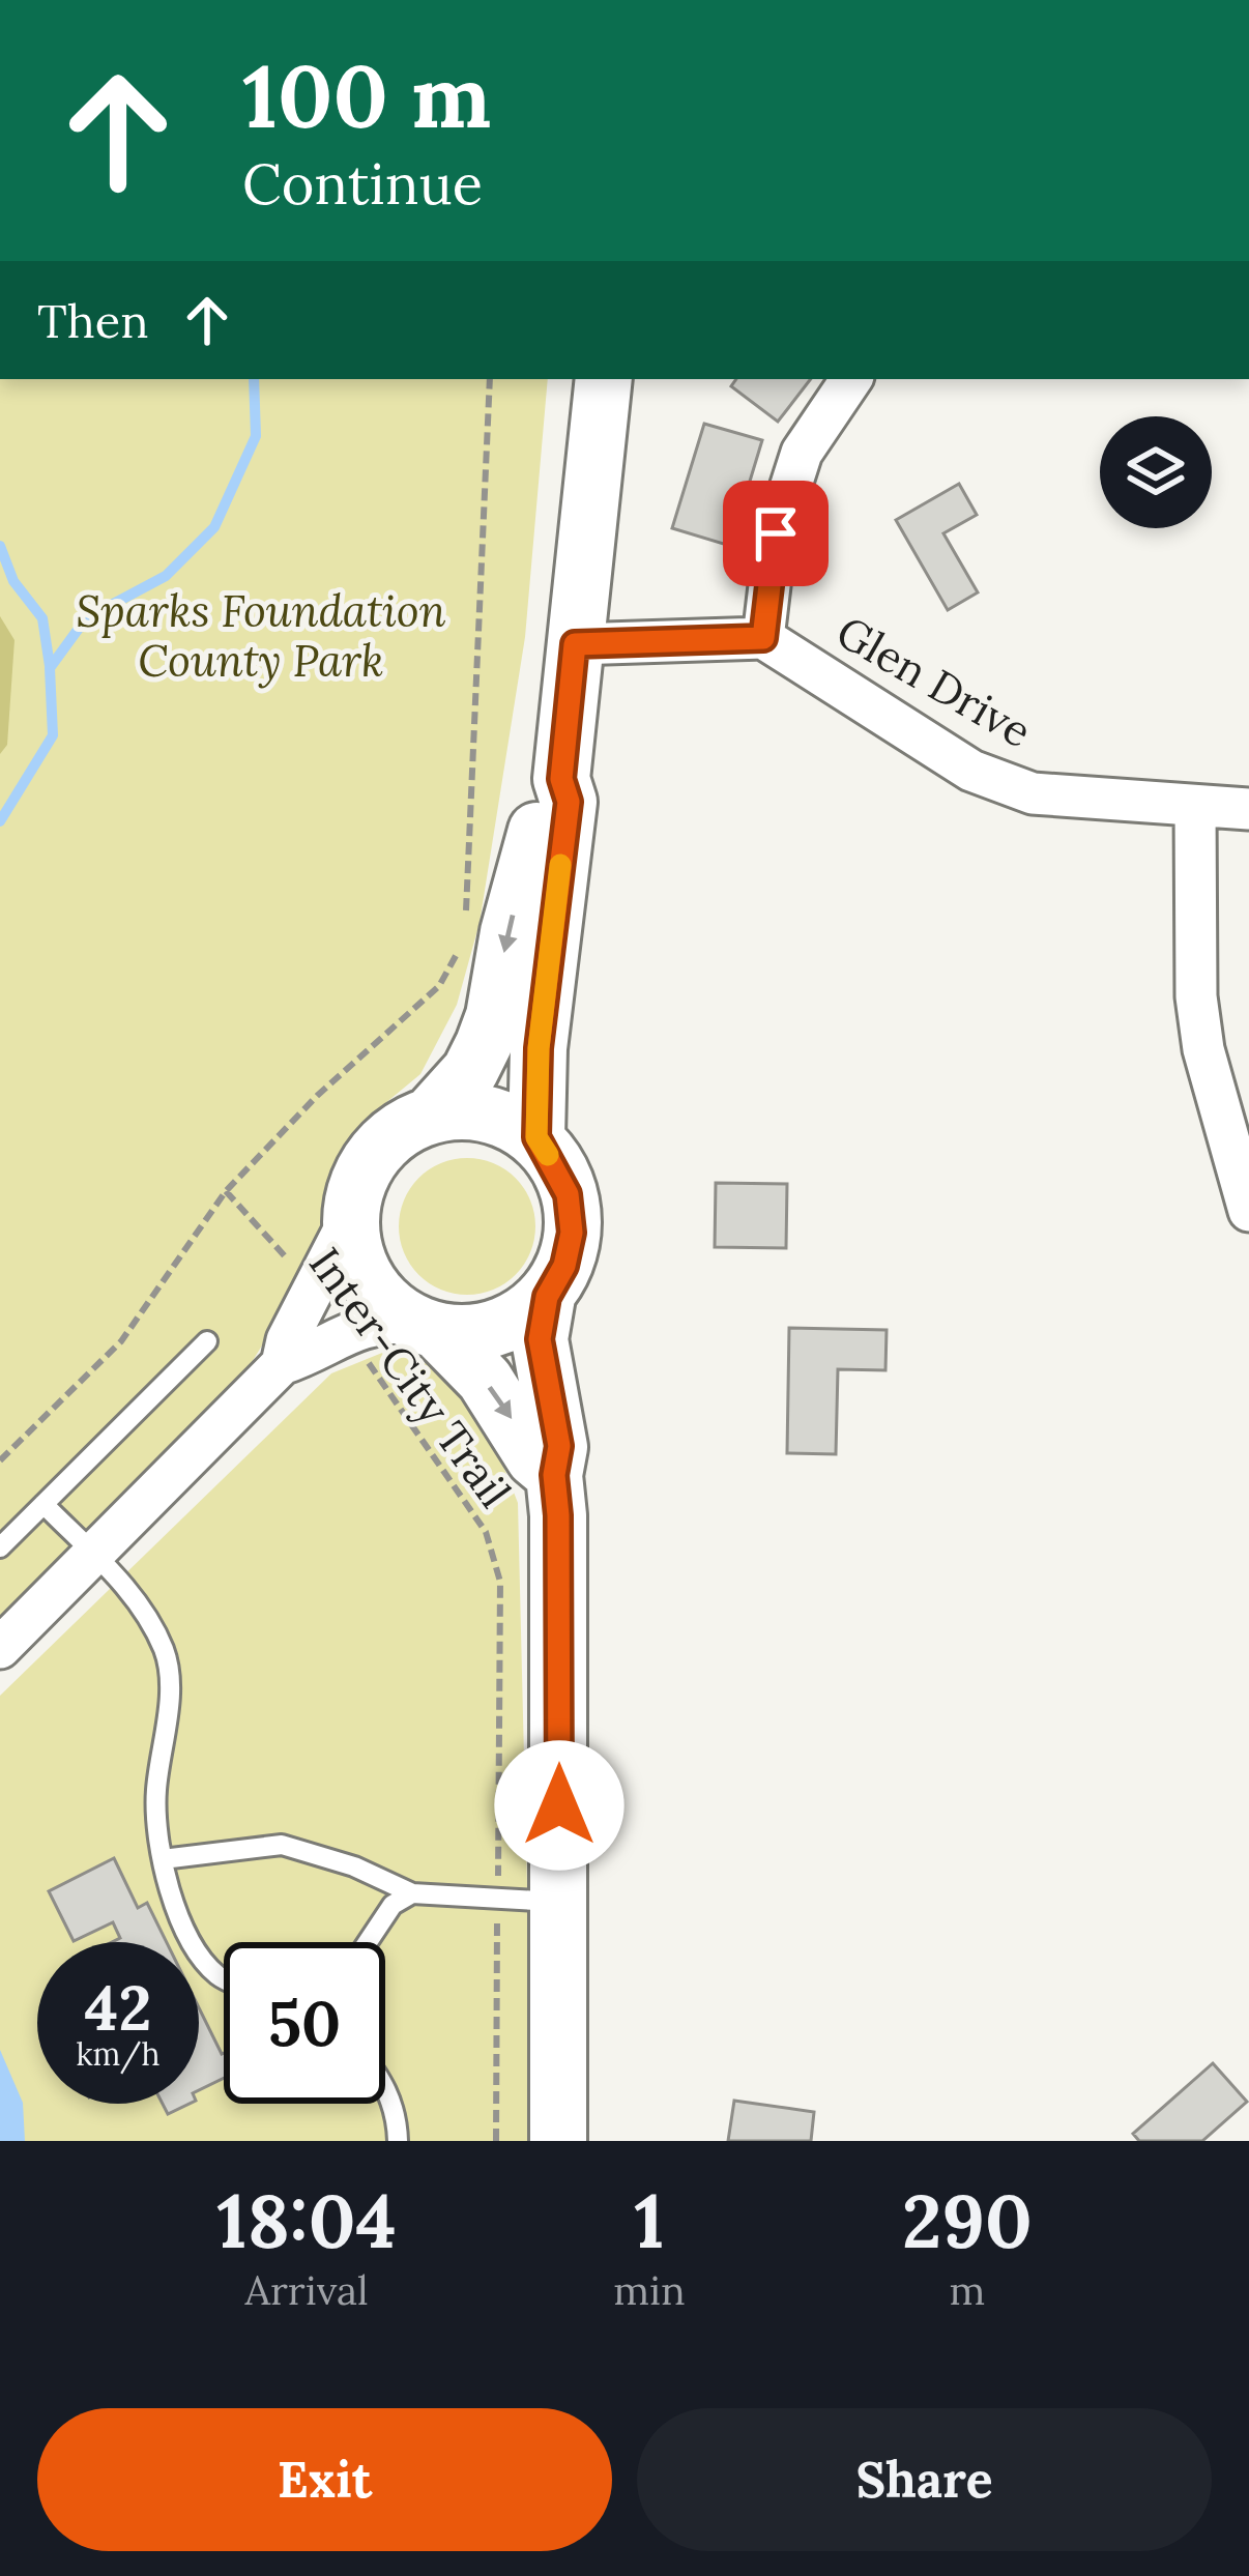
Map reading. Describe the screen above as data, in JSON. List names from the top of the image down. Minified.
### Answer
{"streets":{"street":["Glen Drive"],"path":["Inter-City Trail"]},"parks":["Sparks Foundation County Park"],"page":{"turn":["100 m","Continue"],"then":"Then","speed":"42 km/h","limit":"50","eta":["18:04","Arrival","1","min","290","m"],"buttons":["Exit","Share"]}}
